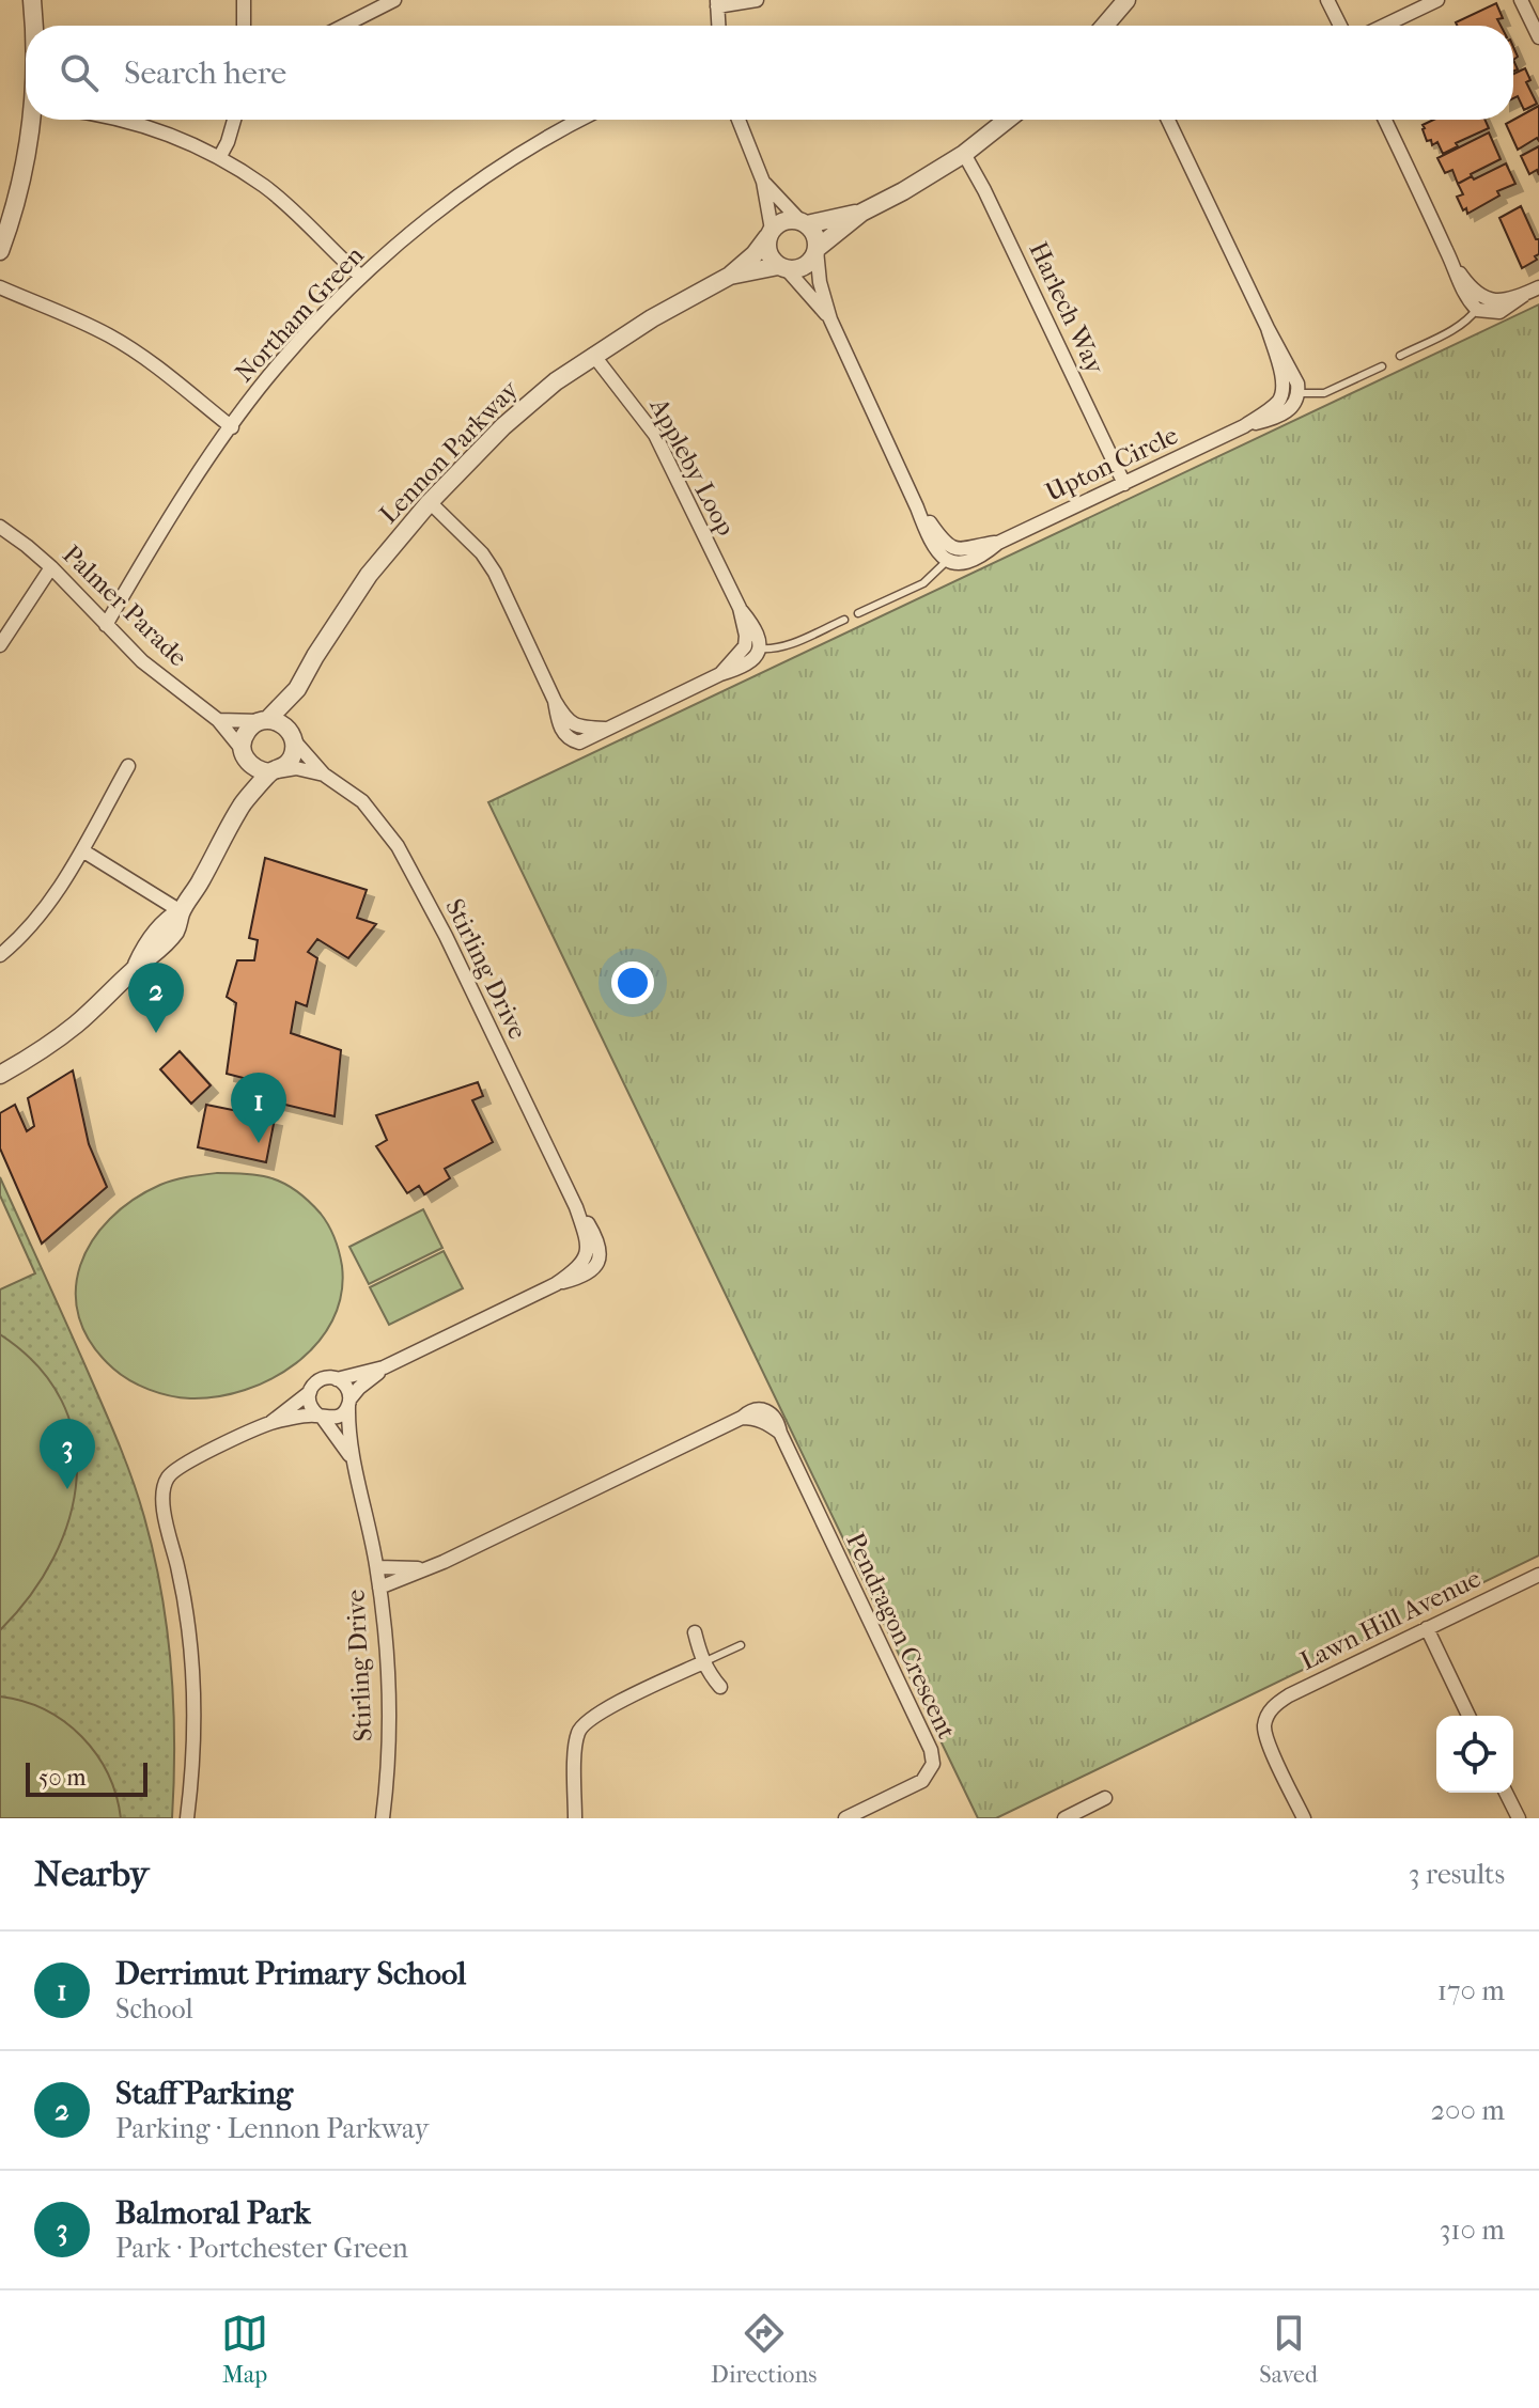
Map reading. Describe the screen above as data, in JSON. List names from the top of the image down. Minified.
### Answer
{"streets":{"street":["Harlech Way","Northam Green","Lennon Parkway","Upton Circle","Appleby Loop","Palmer Parade","Stirling Drive","Lawn Hill Avenue","Pendragon Crescent"]},"crossings":[["Harlech Way","Upton Circle"],["Northam Green","Palmer Parade"],["Lennon Parkway","Appleby Loop"],["Lennon Parkway","Palmer Parade"],["Lennon Parkway","Stirling Drive"],["Palmer Parade","Stirling Drive"],["Stirling Drive","Pendragon Crescent"]],"scale_bar":"50 m","page":{"search":"Search here","pins":["2","1","3"],"scale":"50 m","heading":["Nearby","3 results"],"list":[{"mark":"1","name":"Derrimut Primary School","note":"School","value":"170 m"},{"mark":"2","name":"Staff Parking","note":"Parking · Lennon Parkway","value":"200 m"},{"mark":"3","name":"Balmoral Park","note":"Park · Portchester Green","value":"310 m"}],"nav":["Map","Directions","Saved"]}}
